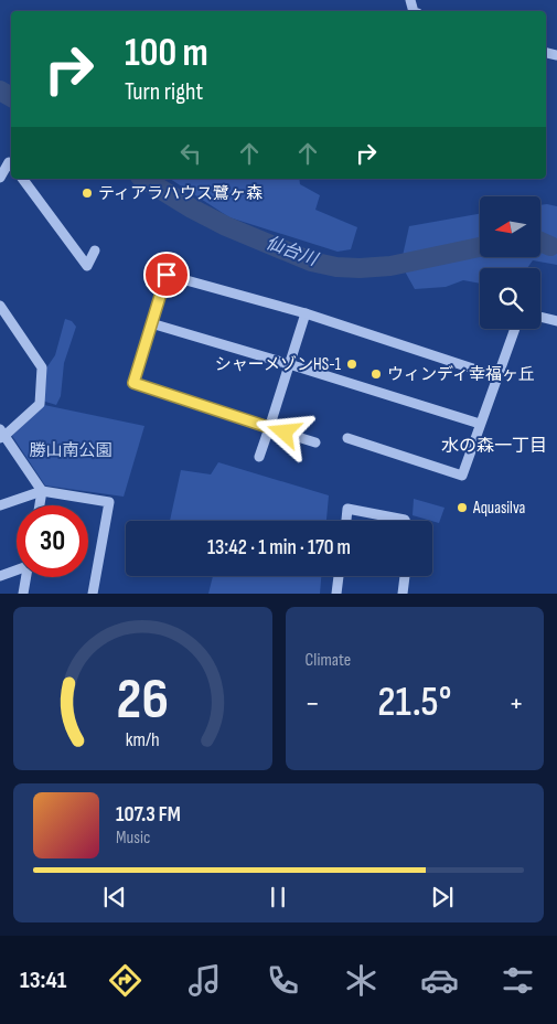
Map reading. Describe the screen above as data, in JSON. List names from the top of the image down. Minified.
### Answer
{"districts":["水の森一丁目"],"water":["仙台川"],"parks":["勝山南公園"],"places":["ティアラハウス鷺ヶ森","シャーメゾンHS-1","ウィンディ幸福ヶ丘","Aquasilva"],"north":"left","page":{"turn":["100 m","Turn right"],"limit":"30","trip":"13:42 · 1 min · 170 m","tile":"Climate","heat":["−","21.5°","+"],"song":["107.3 FM","Music"],"tabs":"13:41","gauge":["26","km/h"]}}
